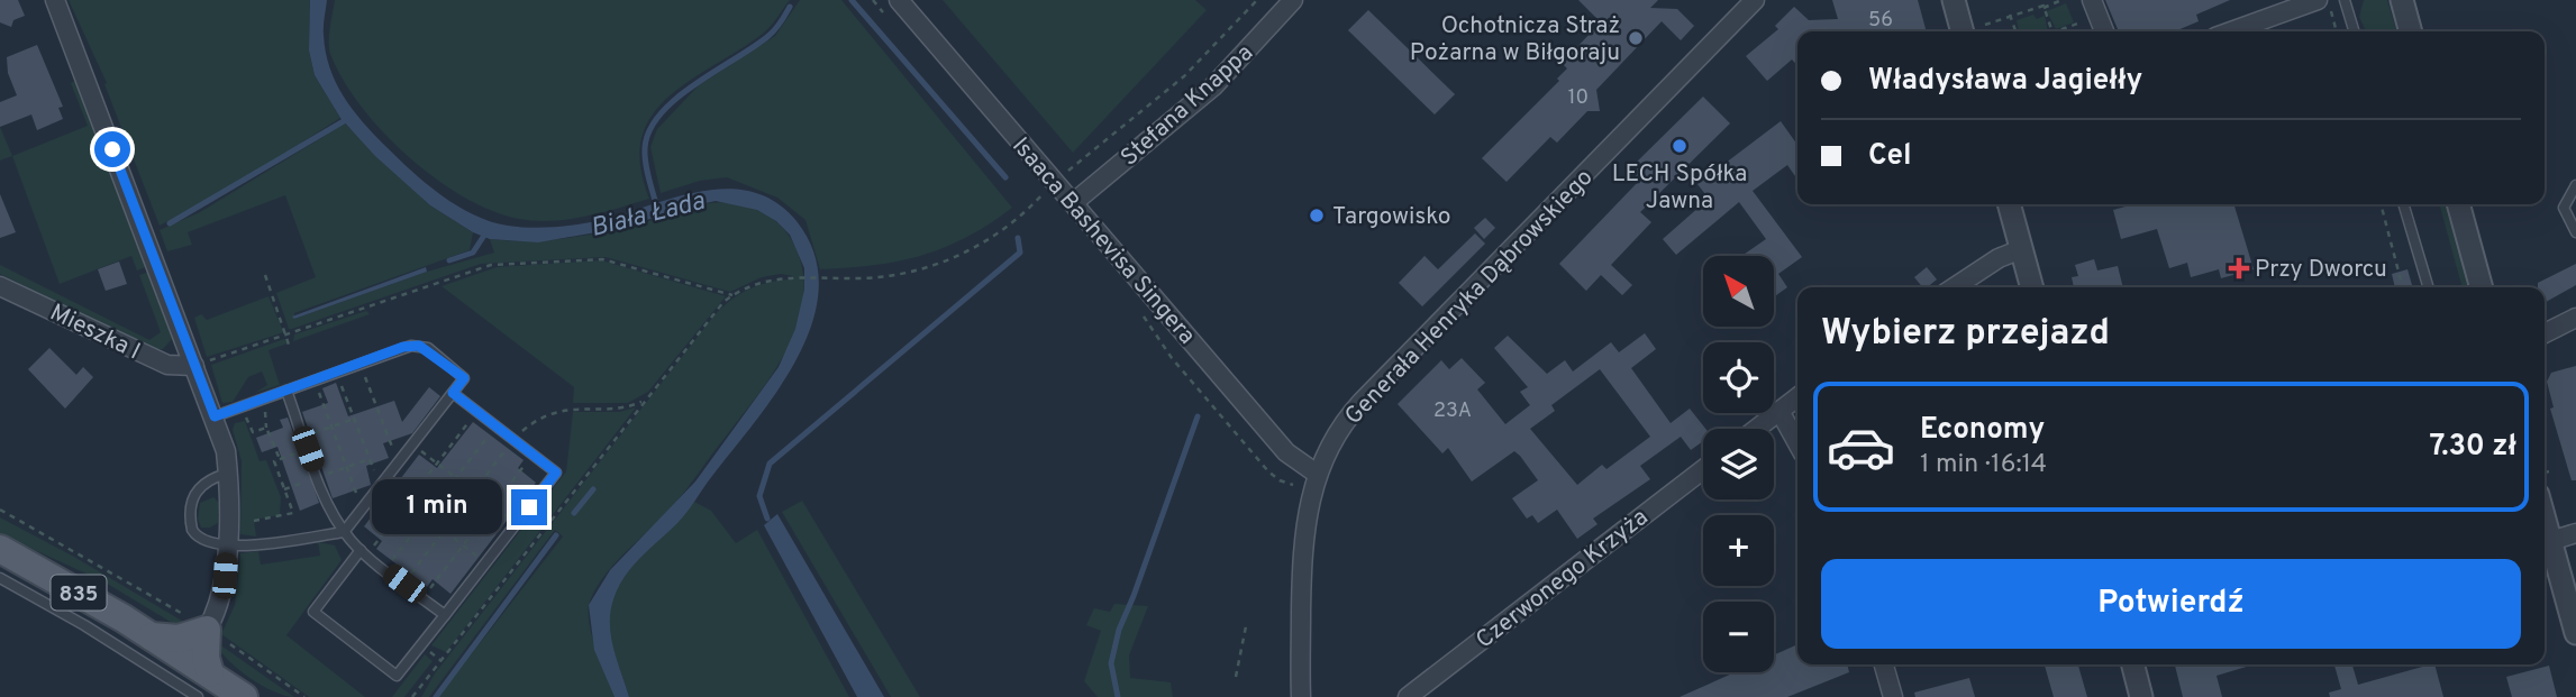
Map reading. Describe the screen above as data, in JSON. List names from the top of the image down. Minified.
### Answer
{"streets":{"main road":["835"],"street":["Stefana Knappa","Isaaca Bashevisa Singera","Generała Henryka Dąbrowskiego","Mieszka I","Czerwonego Krzyża"]},"crossings":[["Stefana Knappa","Isaaca Bashevisa Singera"],["Isaaca Bashevisa Singera","Generała Henryka Dąbrowskiego"]],"water":["Biała Łada"],"places":{"other":["Ochotnicza Straż Pożarna w Biłgoraju","LECH Spółka Jawna","Targowisko"],"health":["Przy Dworcu"]},"house_numbers":["56","10","23A"],"north":"top left","page":{"banner":["Władysława Jagiełły","Cel"],"map_buttons":["+","−"],"heading":"Wybierz przejazd","list":[{"name":"Economy","note":"1 min · 16:14","value":"7.30 zł"}],"bubble":"1 min","buttons":"Potwierdź"}}
